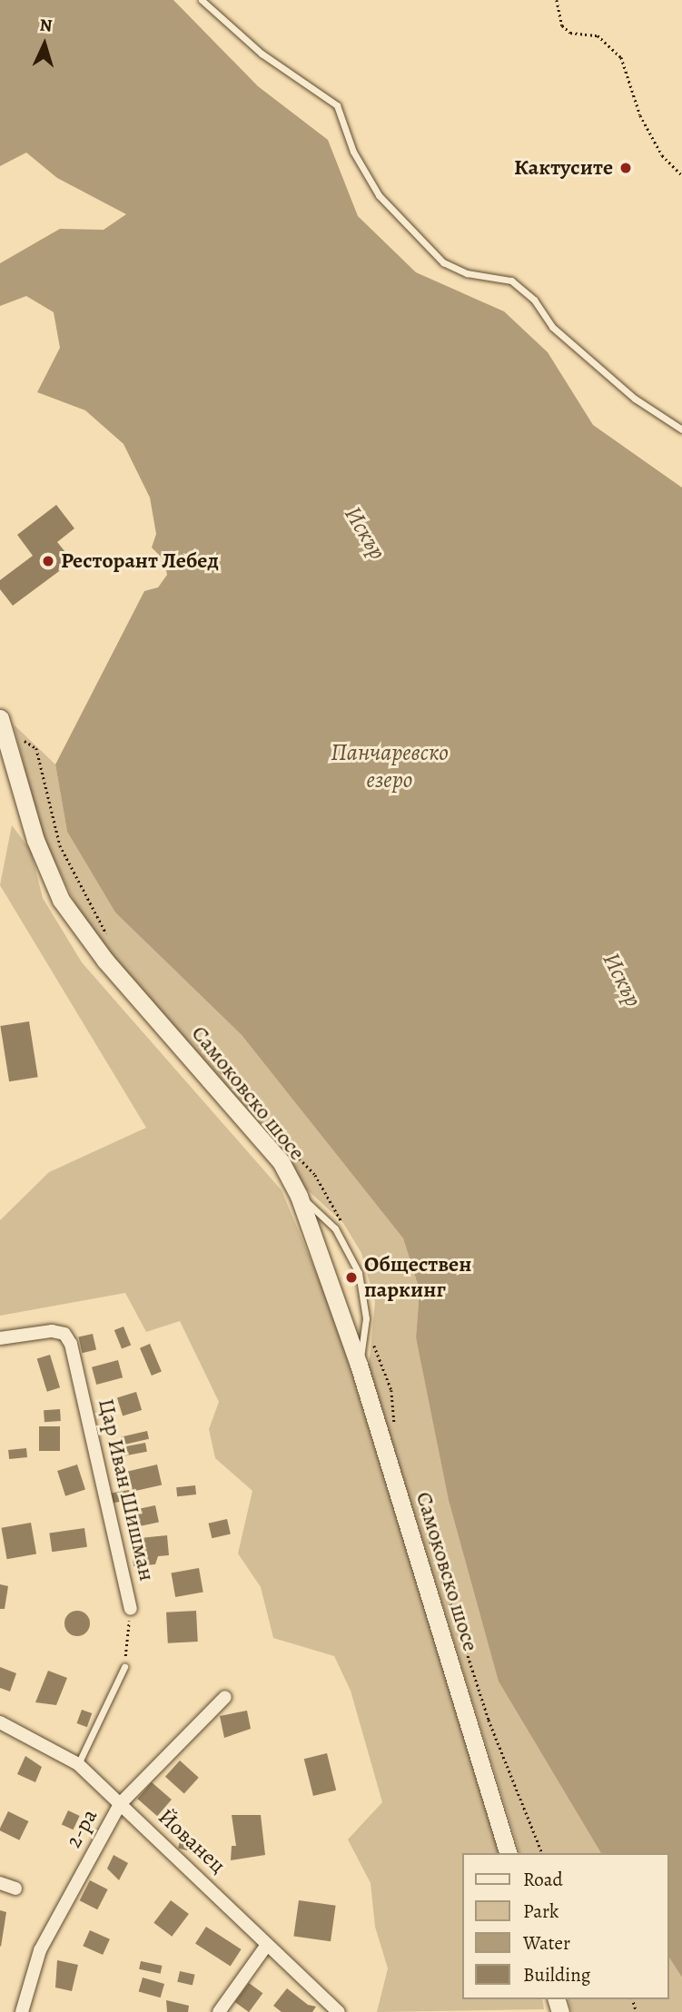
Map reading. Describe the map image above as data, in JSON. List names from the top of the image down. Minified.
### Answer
{"streets":{"main road":["Самоковско шосе"],"street":["Цар Иван Шишман","2-ра","Йованец"]},"crossings":[["2-ра","Йованец"]],"water":["Искър","Панчаревско езеро"],"places":["Кактусите","Ресторант Лебед","Обществен паркинг"],"legend":["Road","Park","Water","Building"],"north":"top"}
